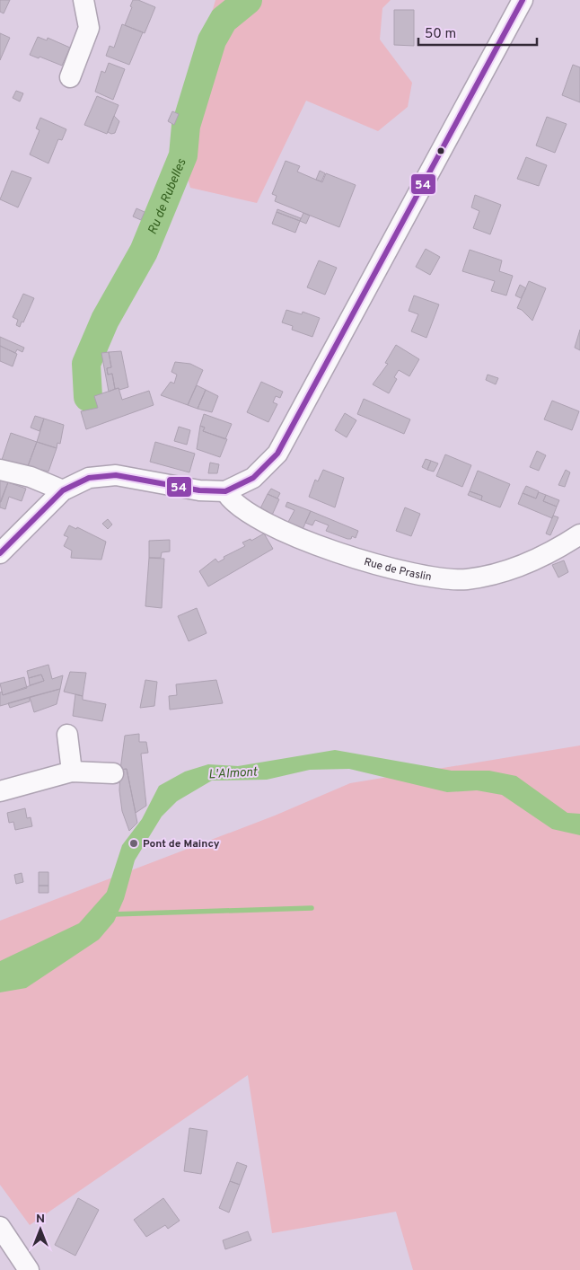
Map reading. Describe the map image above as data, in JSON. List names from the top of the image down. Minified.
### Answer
{"streets":{"street":["Rue de Praslin"]},"water":["Ru de Rubelles","L'Almont"],"places":["Pont de Maincy"],"lines":["transit line 54"],"scale_bar":"50 m","north":"top"}
